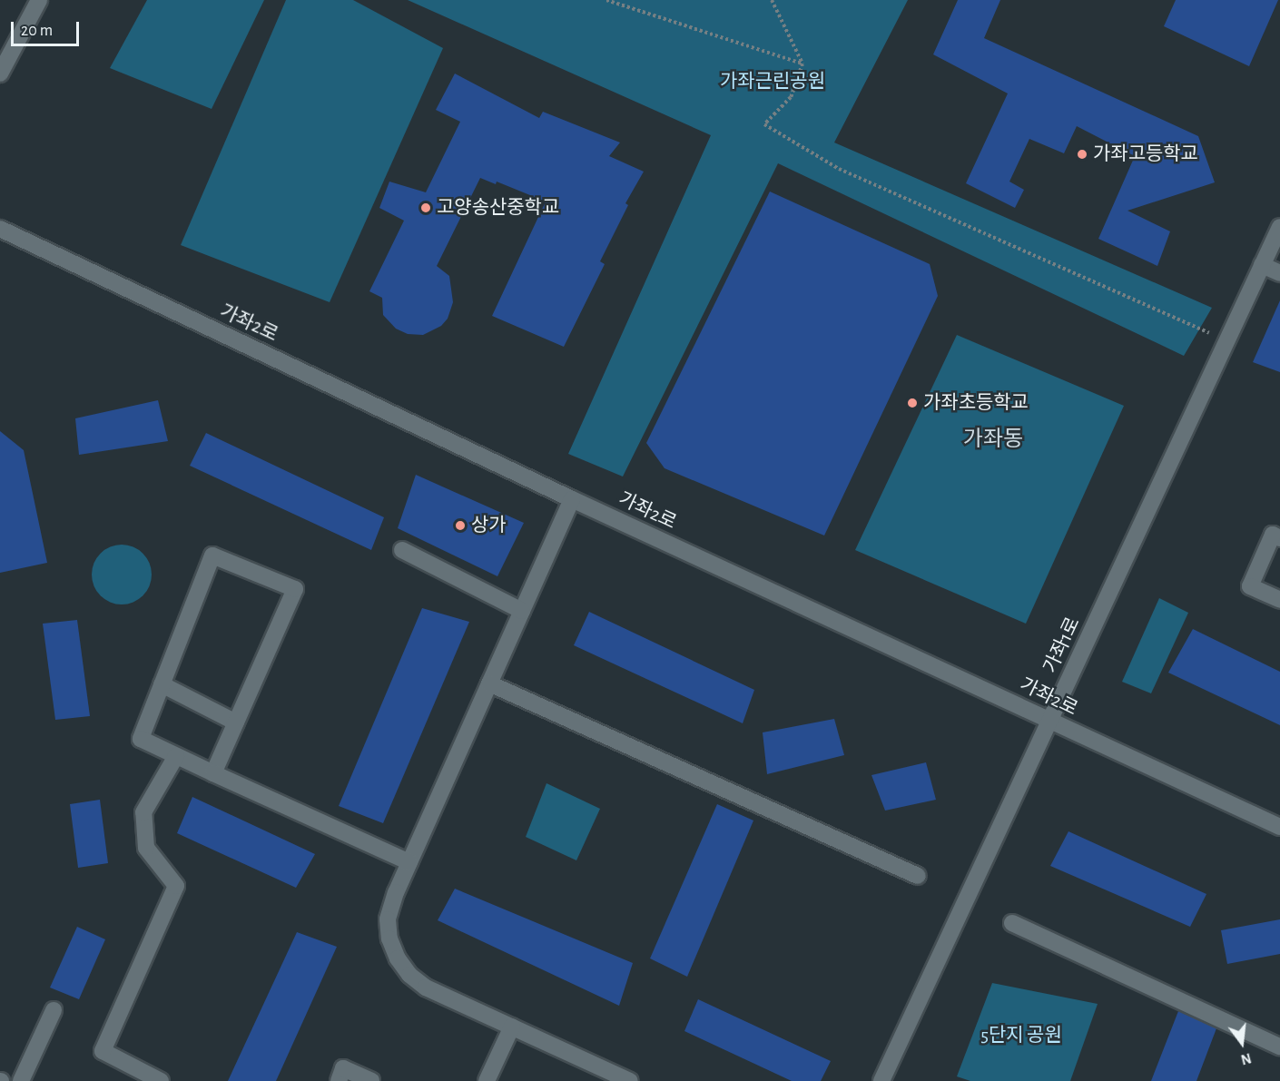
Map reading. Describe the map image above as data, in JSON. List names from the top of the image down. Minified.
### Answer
{"streets":{"street":["가좌2로","가좌1로"]},"crossings":[["가좌2로","가좌1로"]],"districts":["가좌동"],"parks":["가좌근린공원","5단지 공원"],"places":["가좌고등학교","고양송산중학교","가좌초등학교","상가"],"scale_bar":"20 m","north":"bottom"}
